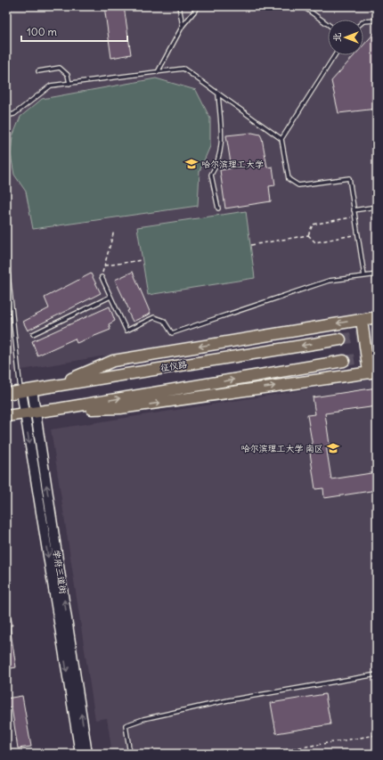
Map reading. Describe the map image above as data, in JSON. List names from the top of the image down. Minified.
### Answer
{"streets":{"main road":["征仪路","学府三道街"]},"crossings":[["征仪路","学府三道街"]],"places":{"school or university":["哈尔滨理工大学","哈尔滨理工大学 南区"]},"scale_bar":"100 m","north":"left"}
